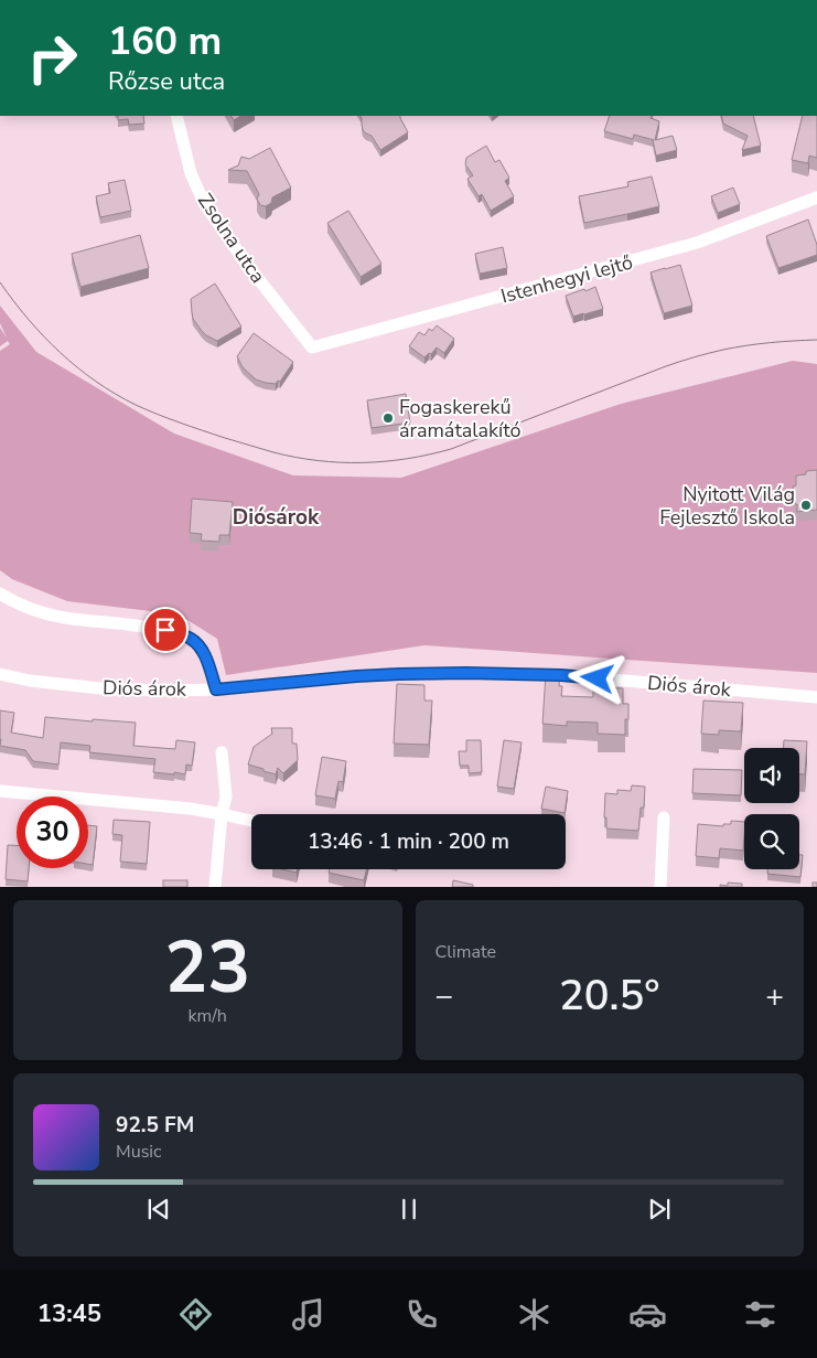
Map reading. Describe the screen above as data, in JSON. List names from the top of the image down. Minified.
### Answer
{"streets":{"street":["Zsolna utca","Istenhegyi lejtő","Diós árok"]},"crossings":[["Zsolna utca","Istenhegyi lejtő"]],"districts":["Diósárok"],"places":["Fogaskerekű áramátalakító","Nyitott Világ Fejlesztő Iskola"],"page":{"turn":["160 m","Rőzse utca"],"limit":"30","trip":"13:46 · 1 min · 200 m","tile":[["23","km/h"],"Climate"],"heat":["−","20.5°","+"],"song":["92.5 FM","Music"],"tabs":"13:45"}}
